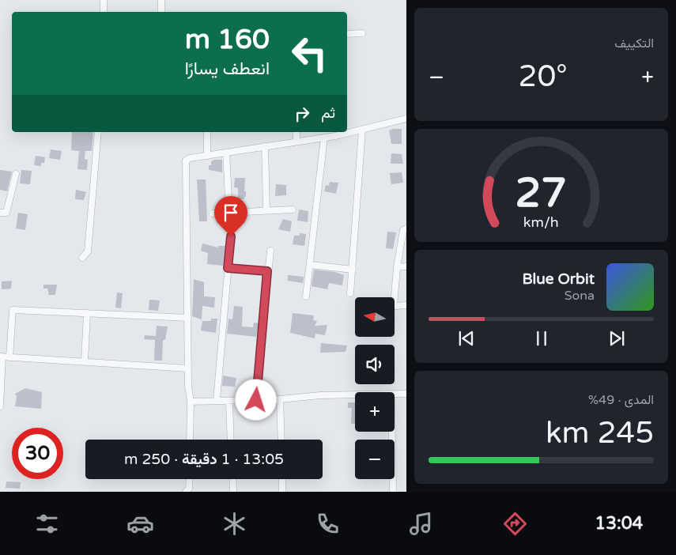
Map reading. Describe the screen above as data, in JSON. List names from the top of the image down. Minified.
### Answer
{"north":"left","page":{"tile":["التكييف",["المدى · 49%","245 km"]],"turn":["160 m","انعطف يسارًا"],"heat":["−","20°","+"],"then":"ثم","song":["Blue Orbit","Sona"],"map_buttons":["+","−"],"limit":"30","trip":"13:05 · 1 دقيقة · 250 m","tabs":"13:04","gauge":["27","km/h"]}}
